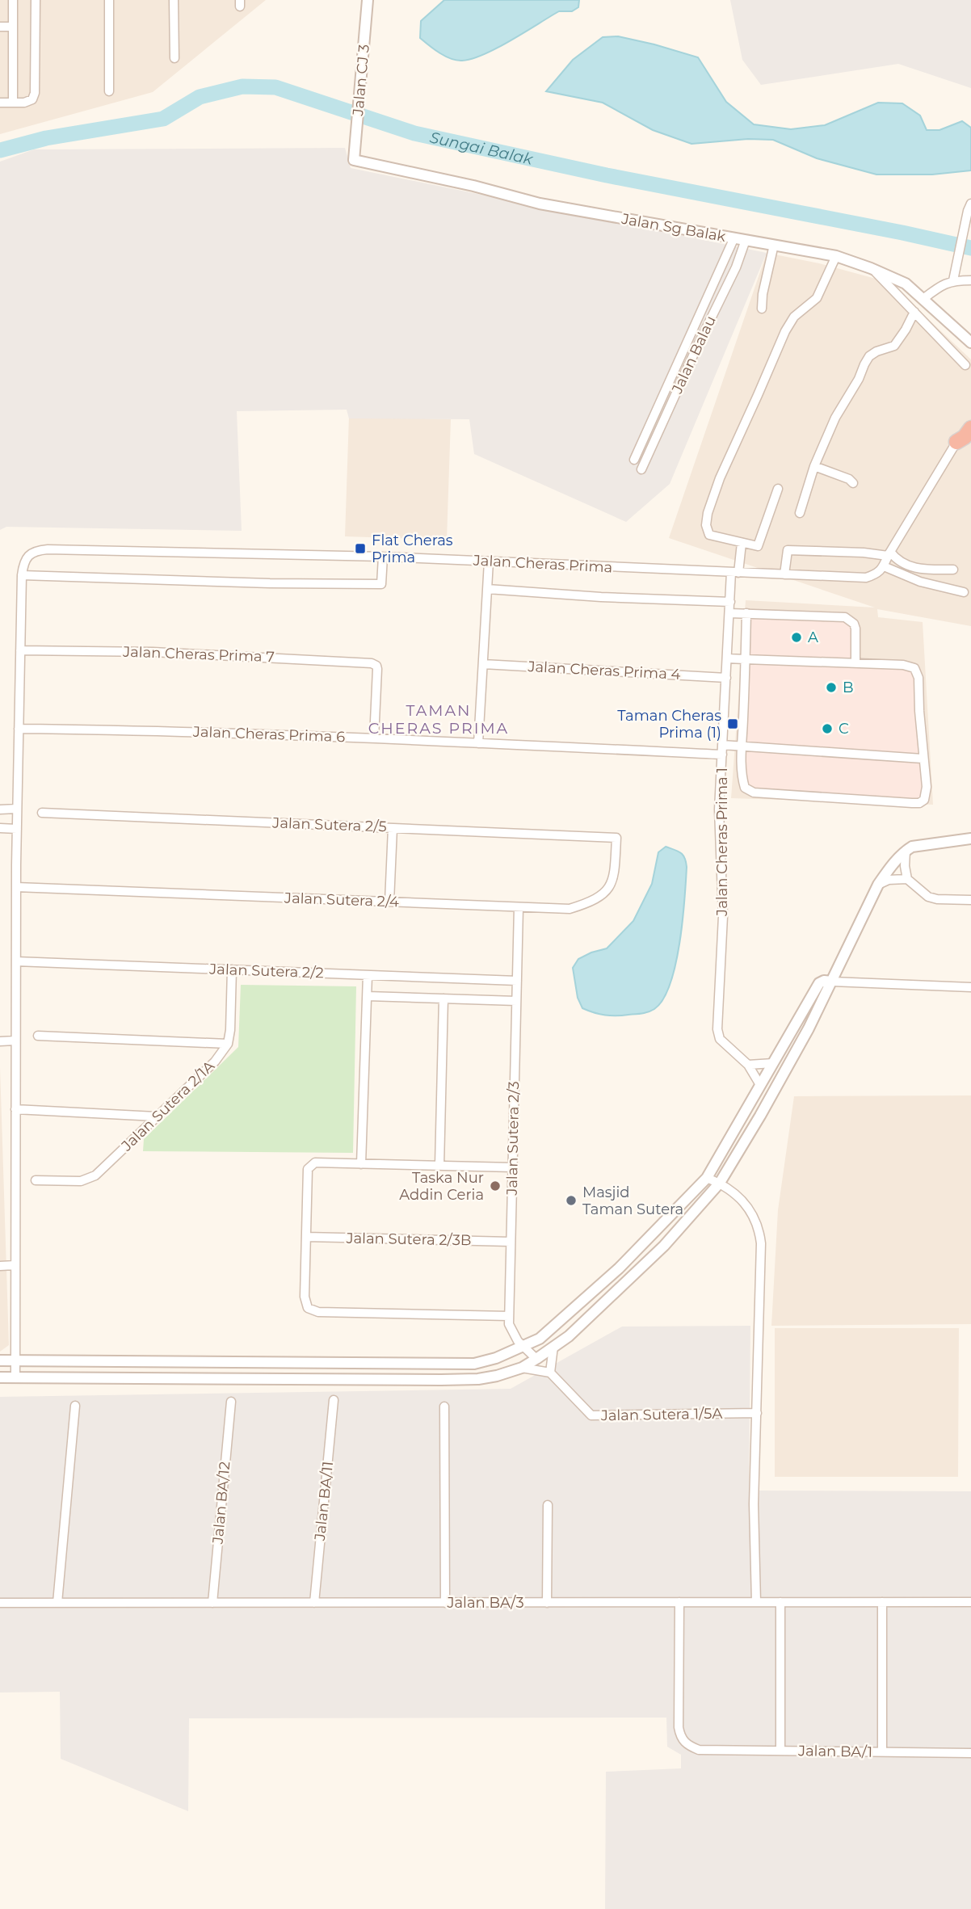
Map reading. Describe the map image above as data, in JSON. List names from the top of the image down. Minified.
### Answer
{"streets":{"street":["Jalan CJ 3","Jalan Sg Balak","Jalan Balau","Jalan Cheras Prima","Jalan Cheras Prima 7","Jalan Cheras Prima 4","Jalan Cheras Prima 6","Jalan Sutera 2/5","Jalan Cheras Prima 1","Jalan Sutera 2/4","Jalan Sutera 2/2","Jalan Sutera 2/1A","Jalan Sutera 2/3","Jalan Sutera 2/3B","Jalan Sutera 1/5A","Jalan BA/11","Jalan BA/12","Jalan BA/3","Jalan BA/1"]},"crossings":[["Jalan CJ 3","Jalan Sg Balak"],["Jalan Sg Balak","Jalan Balau"],["Jalan Cheras Prima","Jalan Cheras Prima 1"],["Jalan Cheras Prima 7","Jalan Cheras Prima 6"],["Jalan Cheras Prima 4","Jalan Cheras Prima 1"],["Jalan Cheras Prima 6","Jalan Cheras Prima 1"],["Jalan Sutera 2/5","Jalan Sutera 2/4"],["Jalan Sutera 2/4","Jalan Sutera 2/3"],["Jalan Sutera 2/2","Jalan Sutera 2/3"],["Jalan Sutera 2/3","Jalan Sutera 2/3B"],["Jalan BA/11","Jalan BA/3"],["Jalan BA/12","Jalan BA/3"],["Jalan BA/3","Jalan BA/1"]],"districts":["TAMAN CHERAS PRIMA"],"water":["Sungai Balak"],"places":{"transit":["Flat Cheras Prima","Taman Cheras Prima (1)"],"other":["A","B","C","Taska Nur Addin Ceria","Masjid Taman Sutera"]}}
